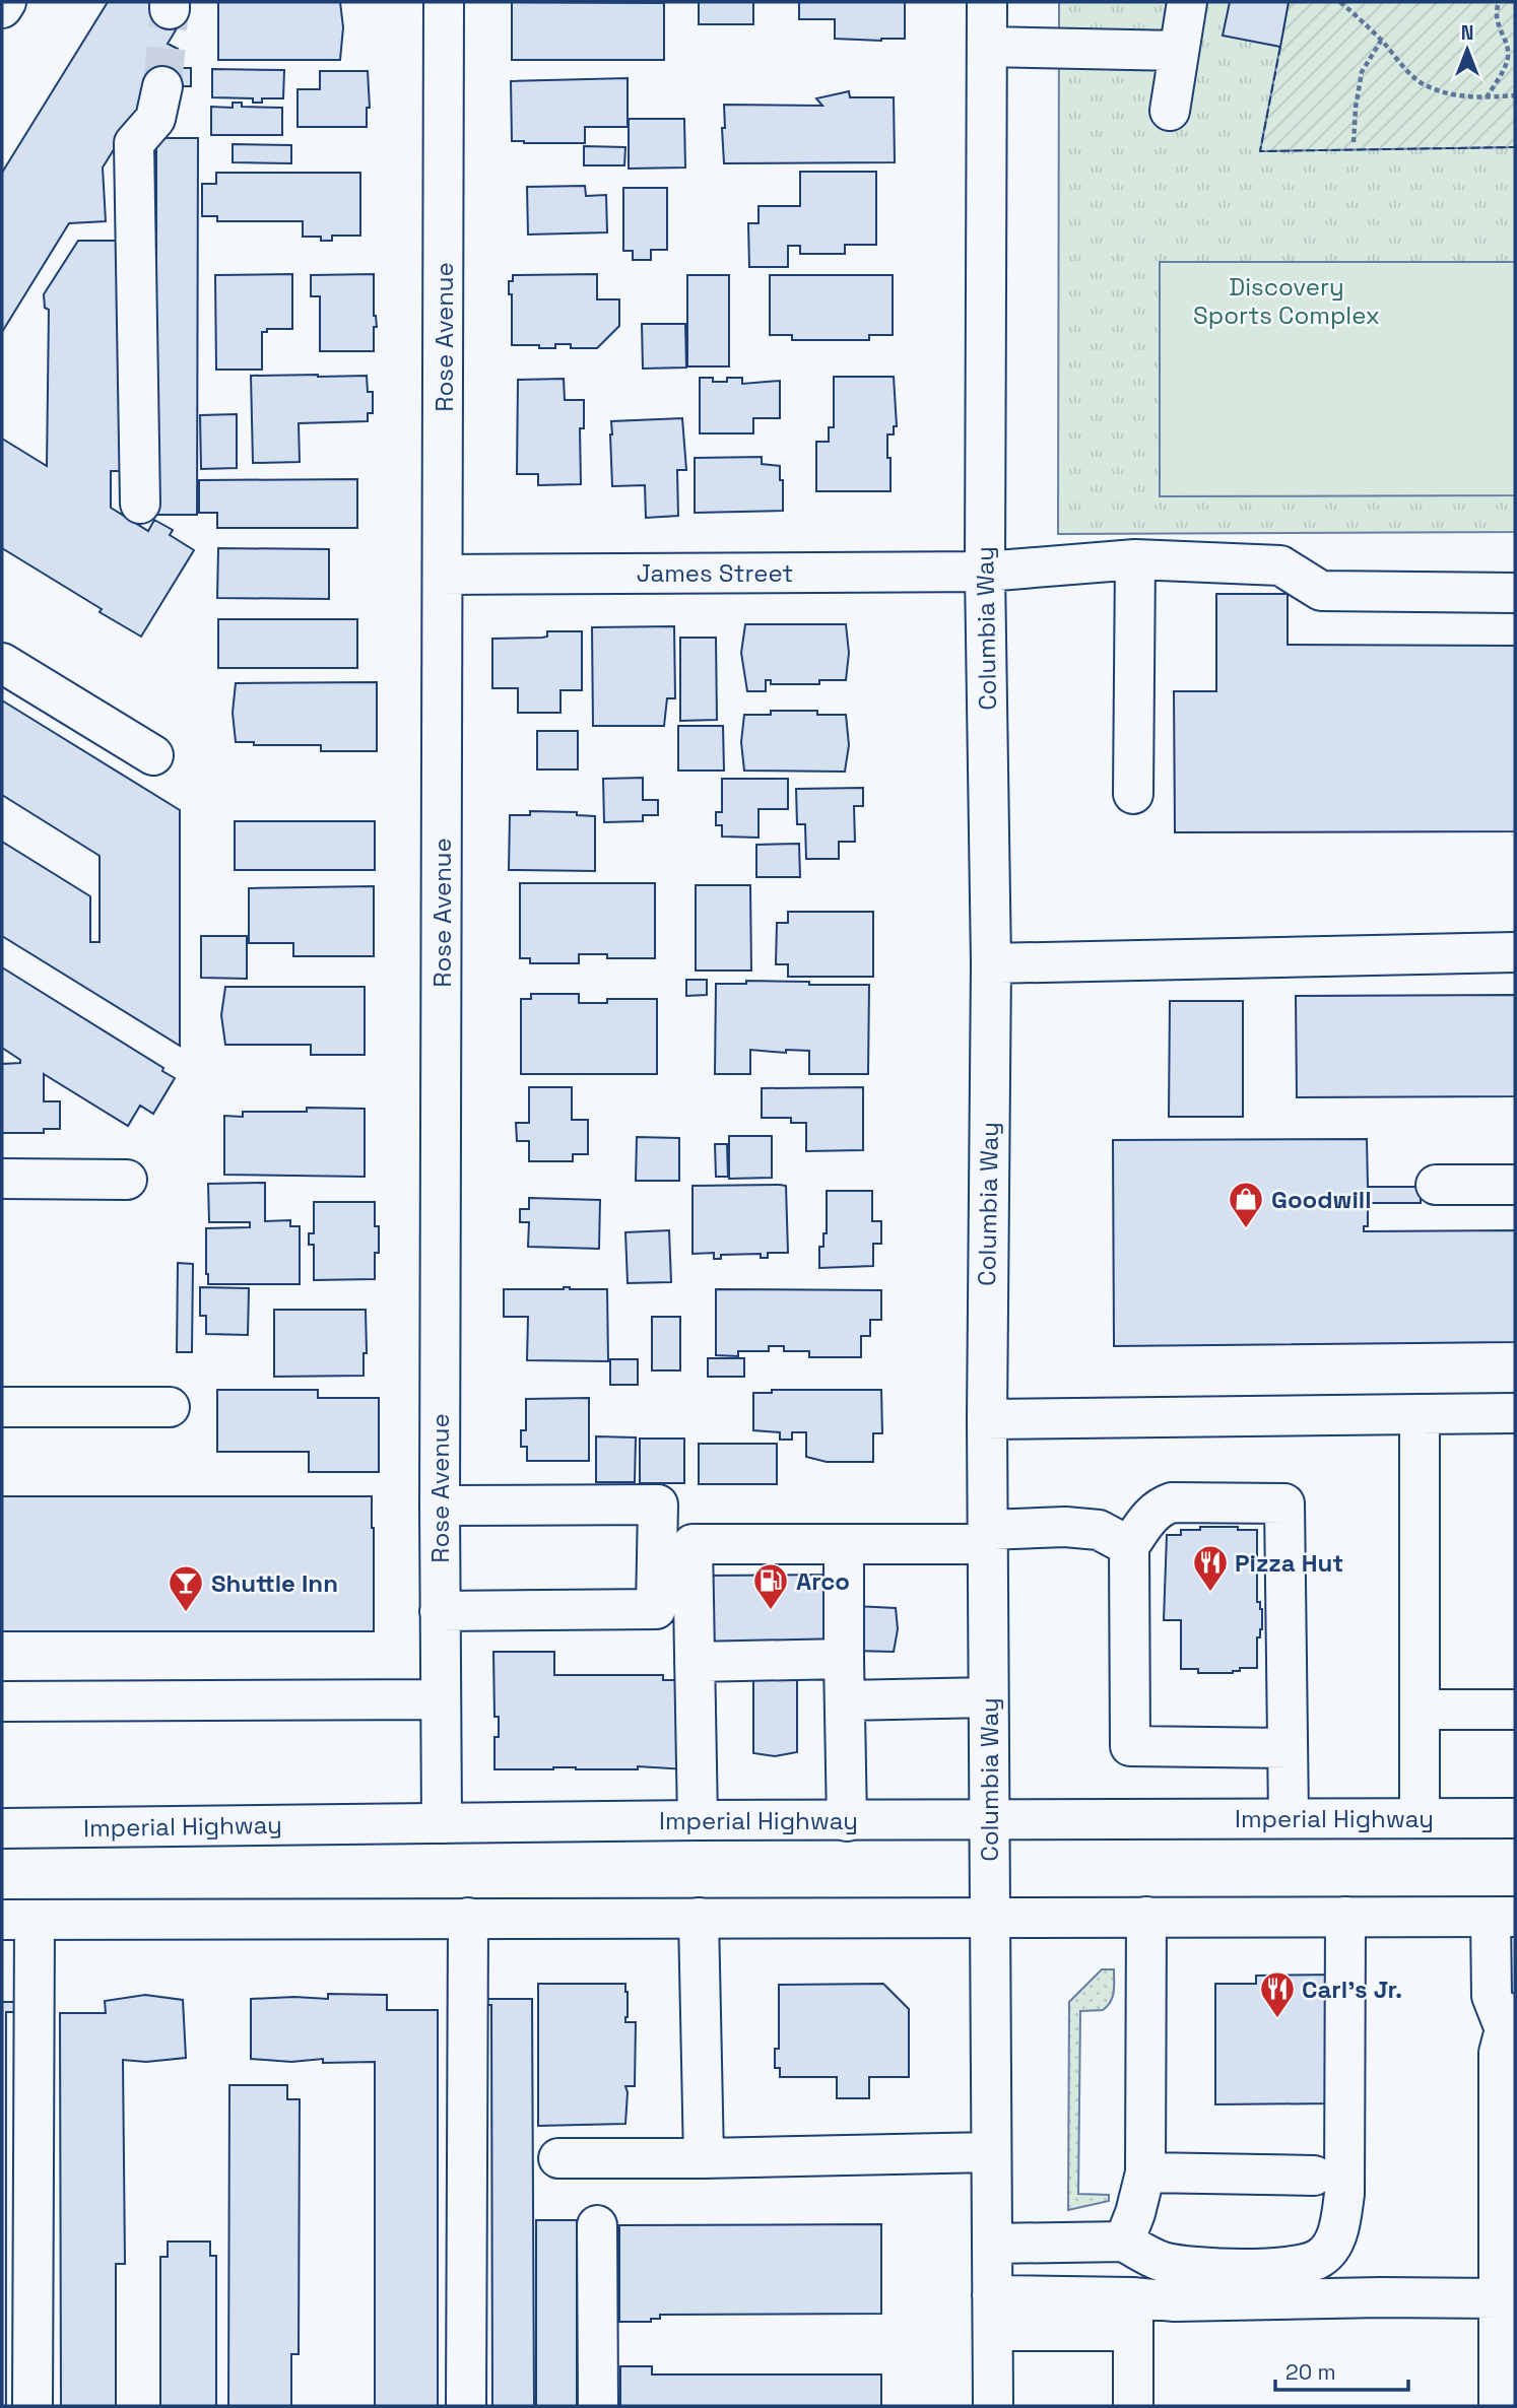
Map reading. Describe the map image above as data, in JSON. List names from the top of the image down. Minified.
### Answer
{"streets":{"street":["Rose Avenue","James Street","Columbia Way","Imperial Highway"]},"crossings":[["Rose Avenue","James Street"],["Rose Avenue","Imperial Highway"],["James Street","Columbia Way"],["Columbia Way","Imperial Highway"]],"parks":["Discovery Sports Complex"],"places":{"shop":["Goodwill"],"restaurant":["Pizza Hut","Carl's Jr."],"fuel station":["Arco"],"bar":["Shuttle Inn"]},"scale_bar":"20 m","north":"top"}
